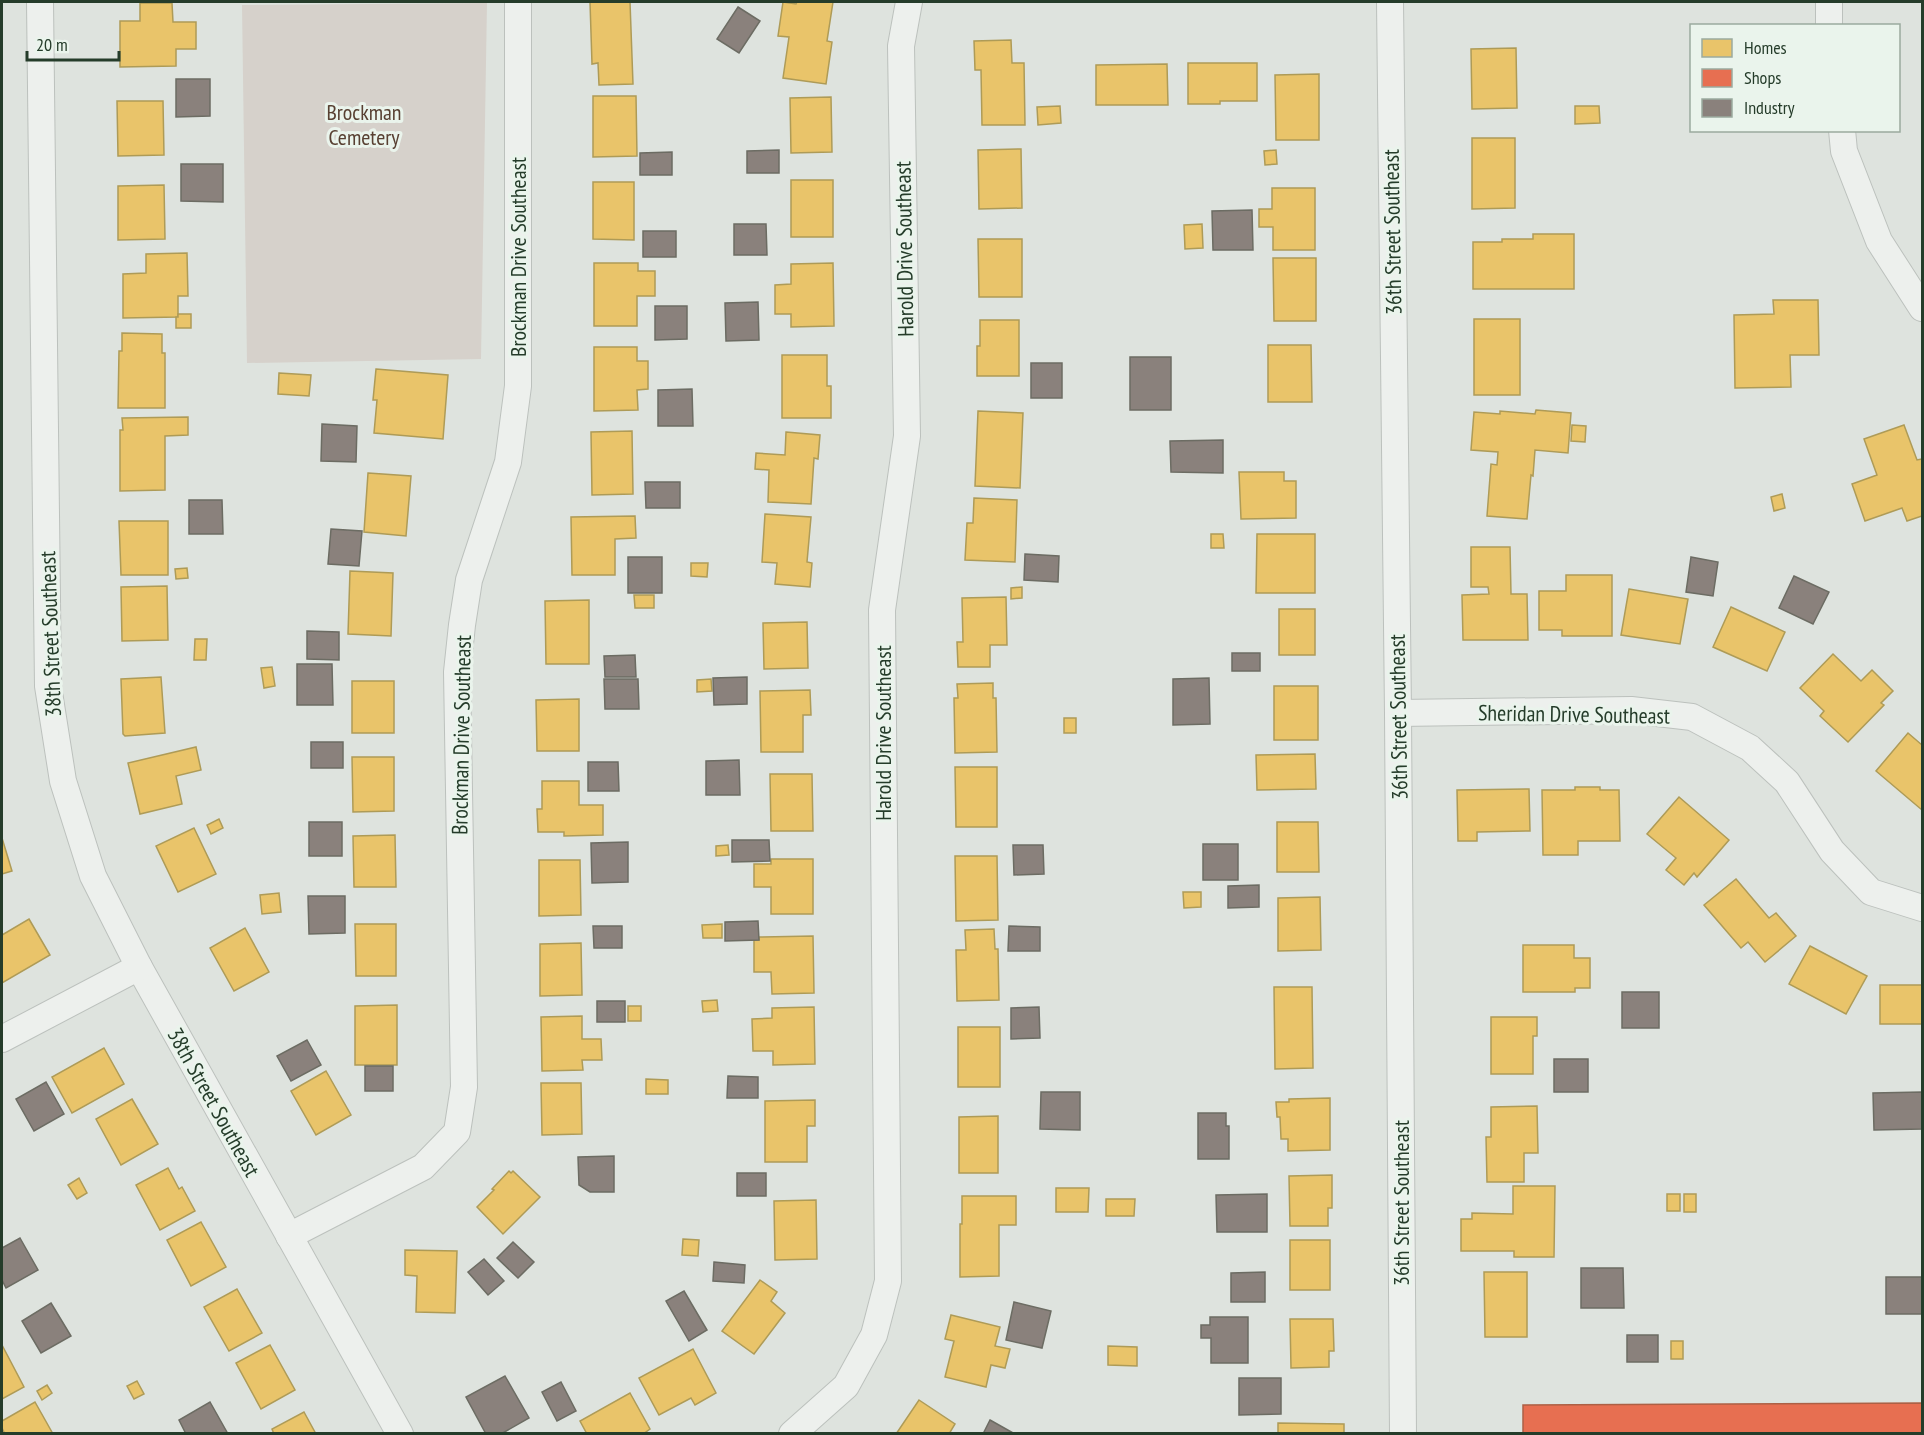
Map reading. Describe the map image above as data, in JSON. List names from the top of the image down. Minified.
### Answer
{"streets":{"street":["36th Street Southeast","Harold Drive Southeast","Brockman Drive Southeast","38th Street Southeast","Sheridan Drive Southeast"]},"crossings":[["36th Street Southeast","Sheridan Drive Southeast"],["Brockman Drive Southeast","38th Street Southeast"]],"parks":["Brockman Cemetery"],"legend":["Homes","Shops","Industry"],"scale_bar":"20 m"}
